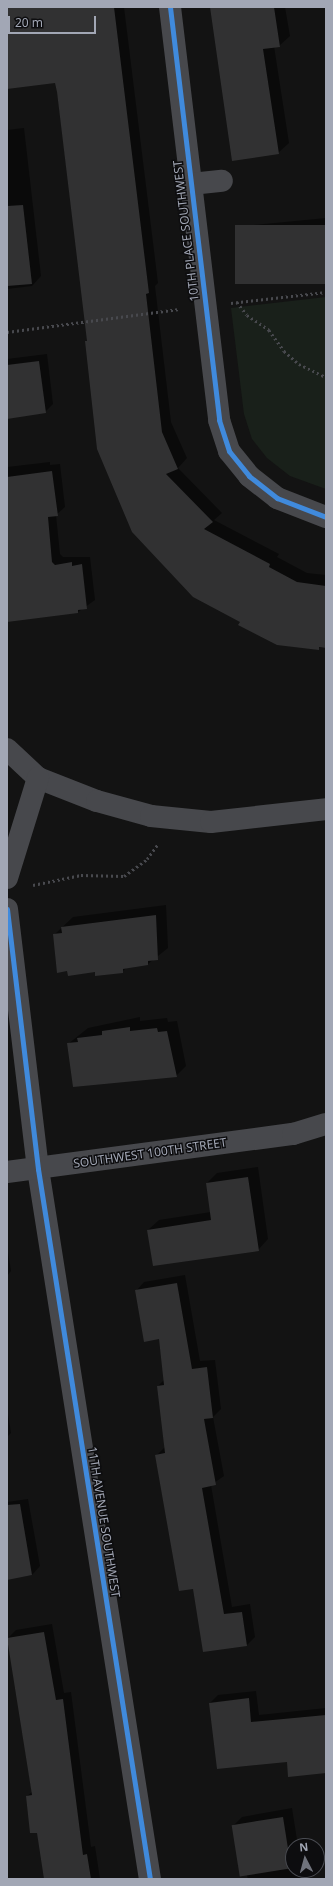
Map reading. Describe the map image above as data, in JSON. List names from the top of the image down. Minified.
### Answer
{"streets":{"street":["10TH PLACE SOUTHWEST","SOUTHWEST 100TH STREET","11TH AVENUE SOUTHWEST"]},"crossings":[["SOUTHWEST 100TH STREET","11TH AVENUE SOUTHWEST"]],"scale_bar":"20 m","north":"top"}
